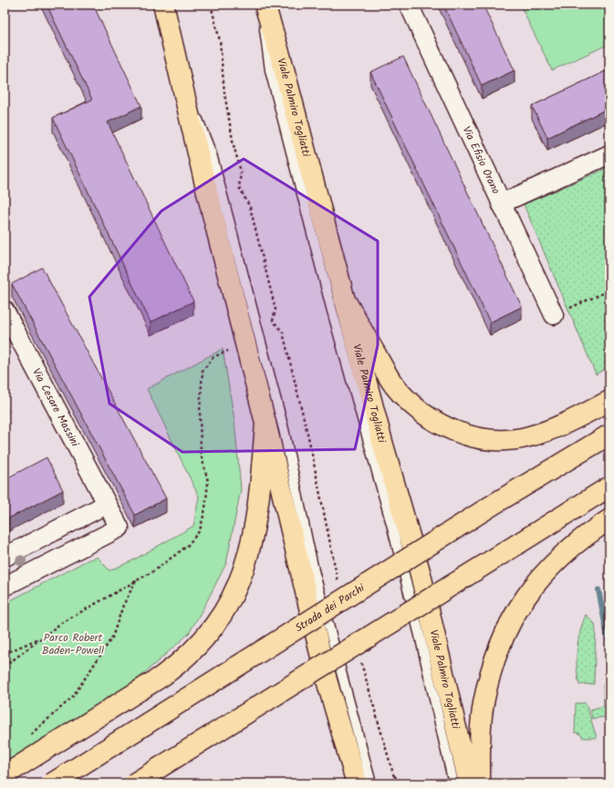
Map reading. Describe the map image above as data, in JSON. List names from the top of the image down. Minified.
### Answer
{"streets":{"main road":["Viale Palmiro Togliatti","Strada dei Parchi"],"street":["Via Efisio Orano","Via Cesare Massini"]},"parks":["Parco Robert Baden-Powell"]}
